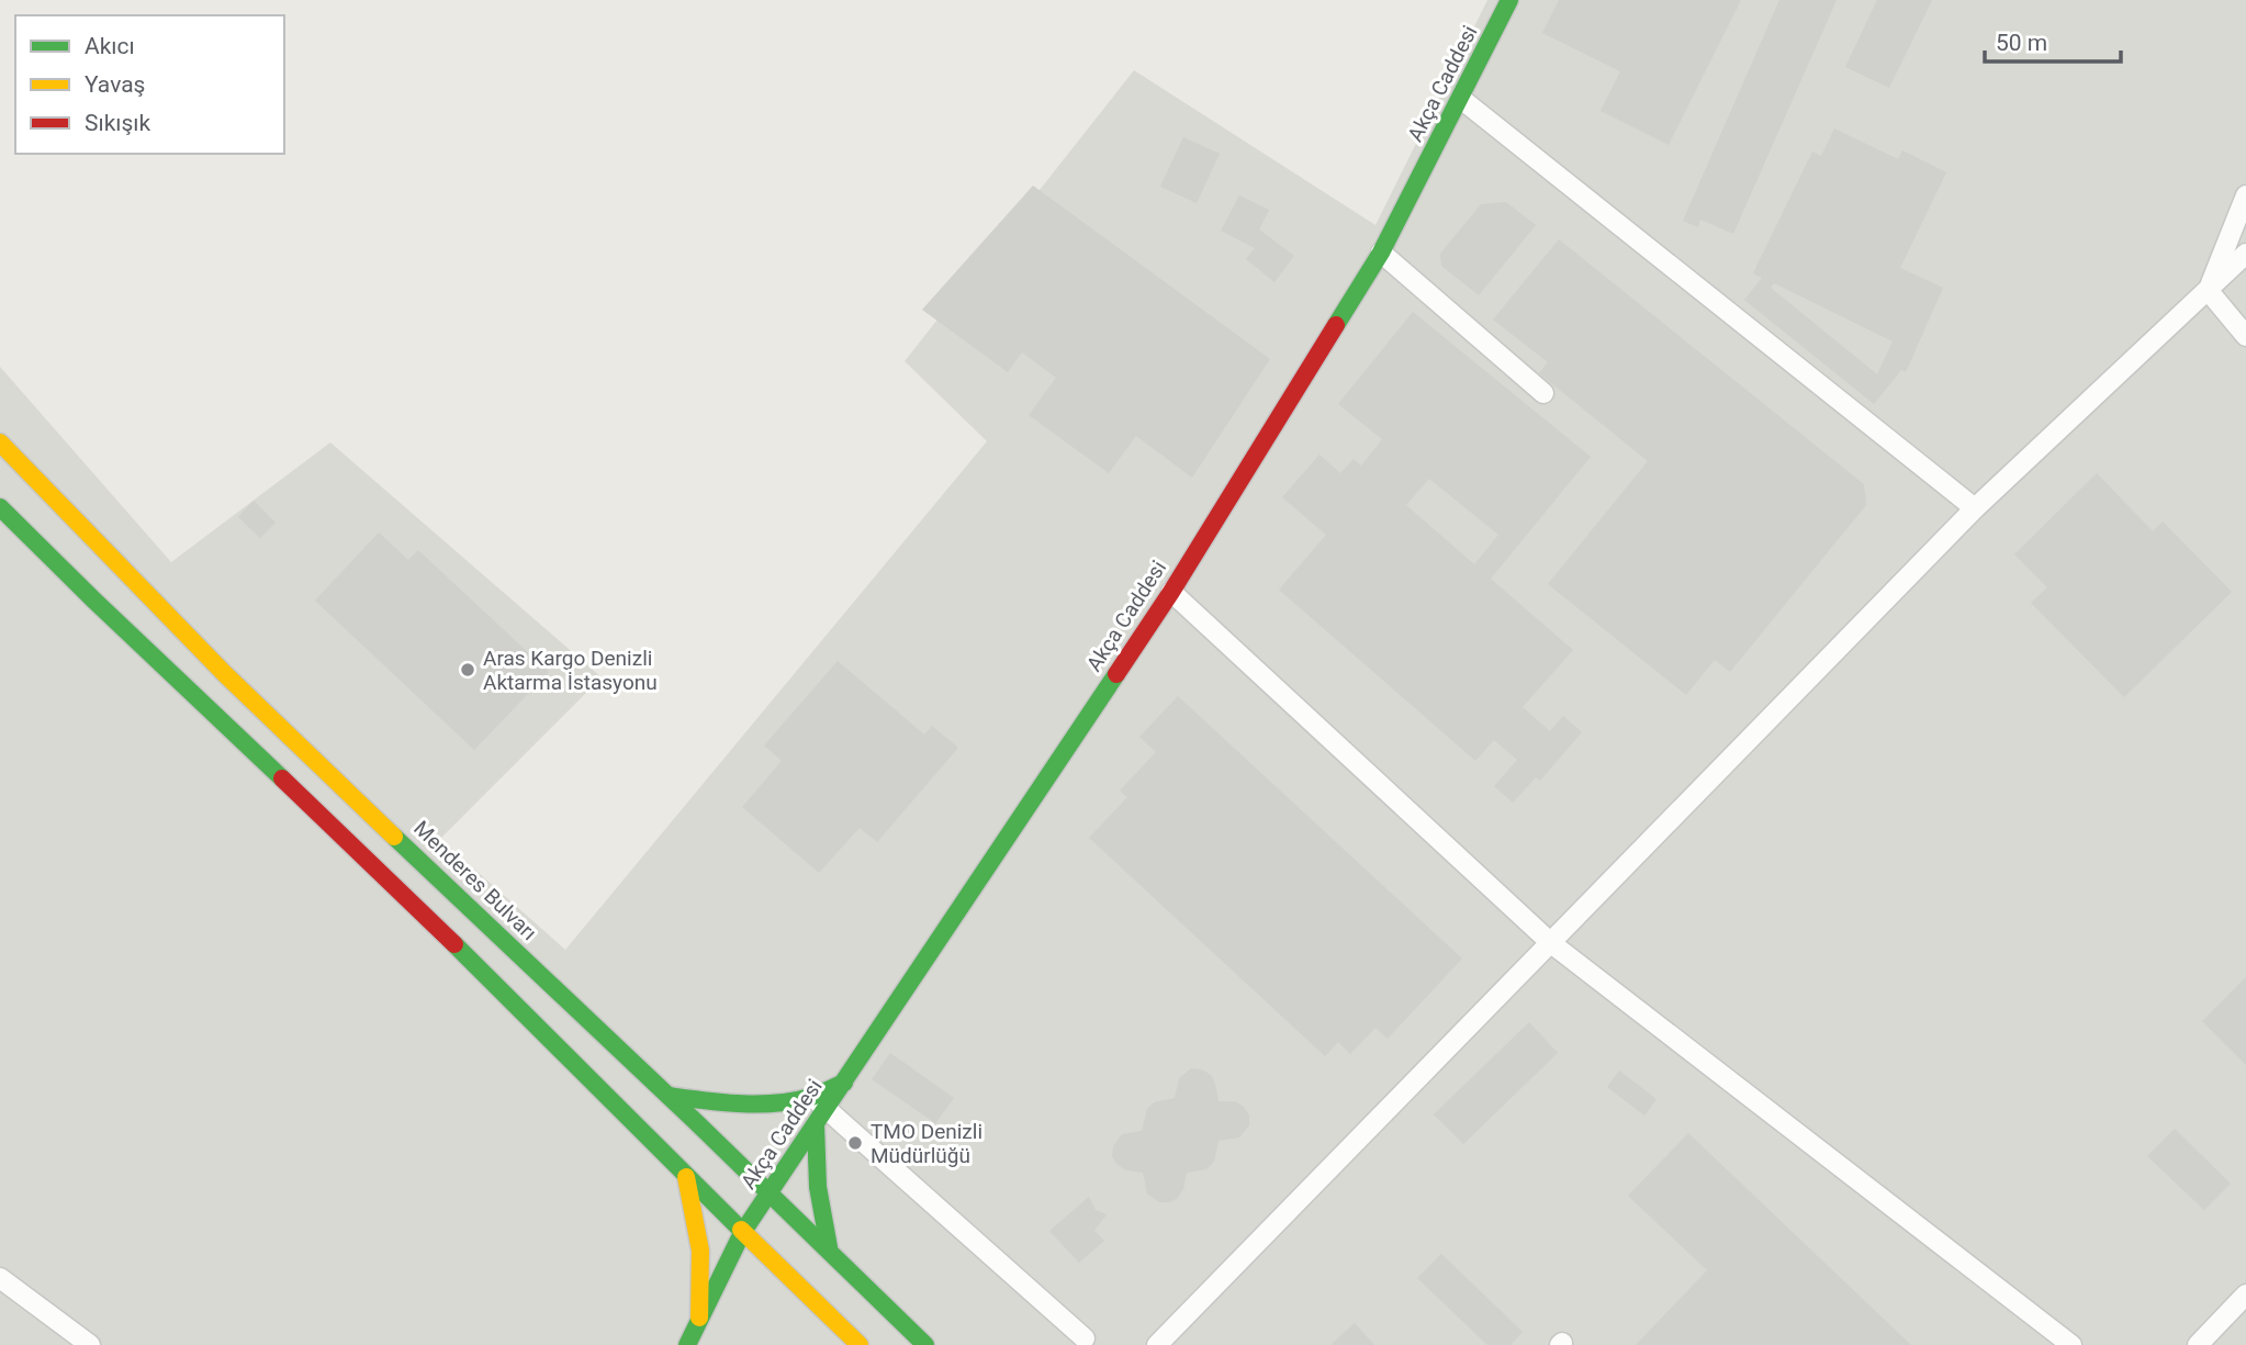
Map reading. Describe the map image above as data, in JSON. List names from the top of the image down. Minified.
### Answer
{"streets":{"main road":["Akça Caddesi","Menderes Bulvarı"]},"crossings":[["Akça Caddesi","Menderes Bulvarı"]],"places":["Aras Kargo Denizli Aktarma İstasyonu","TMO Denizli Müdürlüğü"],"legend":["Akıcı","Yavaş","Sıkışık"],"scale_bar":"50 m"}
